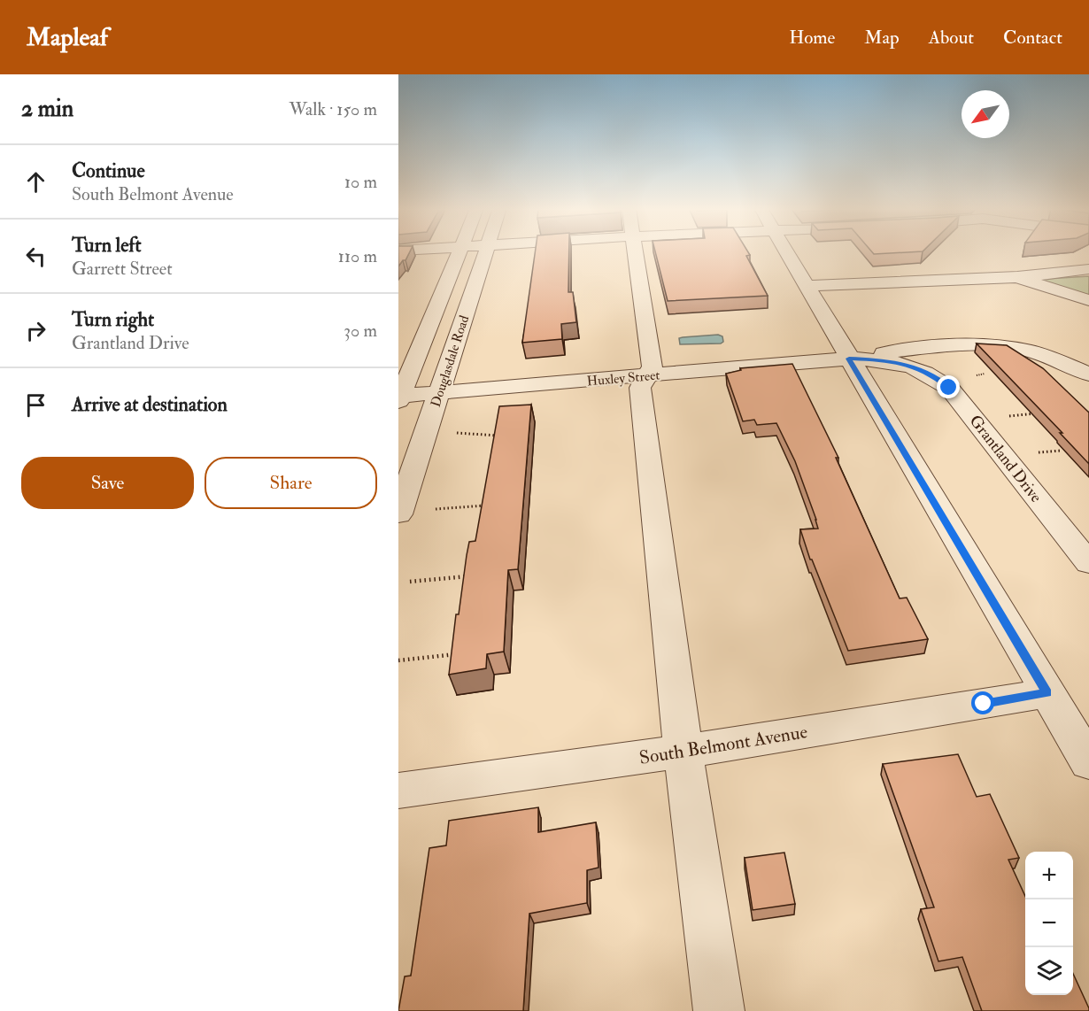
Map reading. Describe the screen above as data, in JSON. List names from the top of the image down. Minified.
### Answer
{"streets":{"street":["Douglasdale Road","Huxley Street","Grantland Drive","South Belmont Avenue"]},"crossings":[["Douglasdale Road","Huxley Street"],["Huxley Street","Grantland Drive"]],"north":"bottom left","page":{"header":"Mapleaf","nav":["Home","Map","About","Contact"],"heading":["2 min","Walk · 150 m"],"list":[["Continue","South Belmont Avenue","10 m"],["Turn left","Garrett Street","110 m"],["Turn right","Grantland Drive","30 m"],"Arrive at destination"],"buttons":["Save","Share"],"map_buttons":["+","−"]}}
